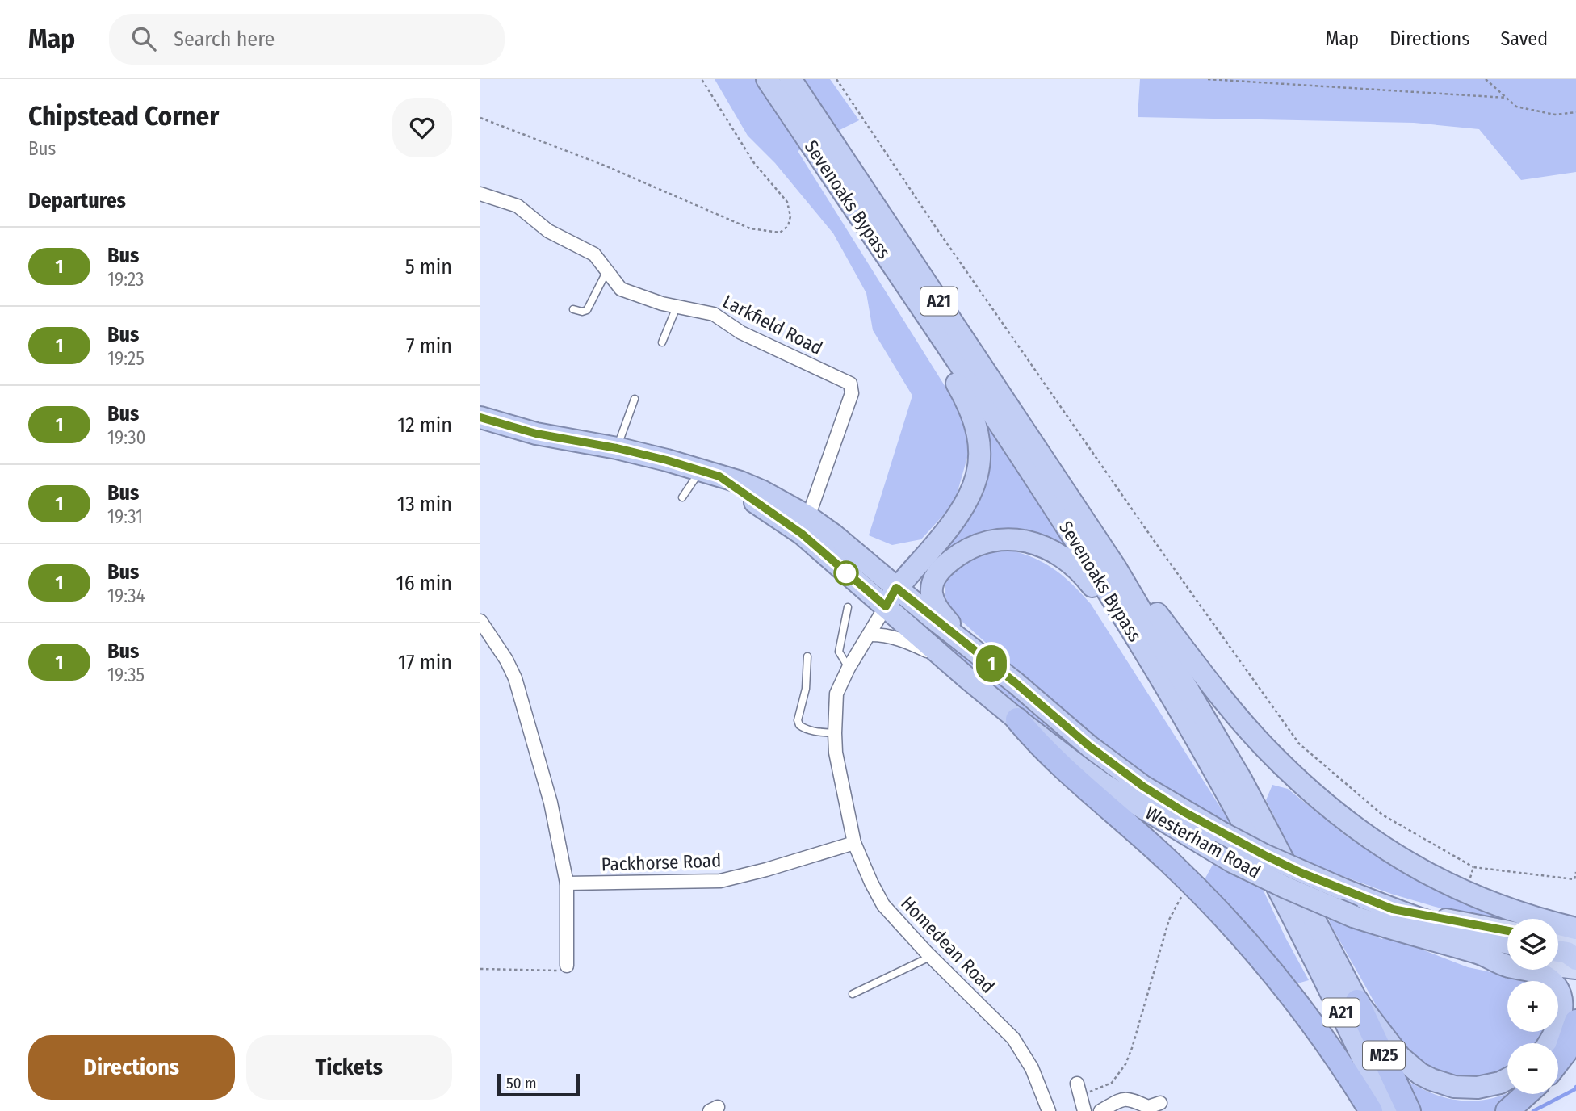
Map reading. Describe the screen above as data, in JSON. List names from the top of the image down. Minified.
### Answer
{"streets":{"highway":["Sevenoaks Bypass","A21","Westerham Road","M25"],"street":["Larkfield Road","Packhorse Road","Homedean Road"]},"crossings":[["Sevenoaks Bypass","M25"],["Larkfield Road","Westerham Road"],["Packhorse Road","Homedean Road"]],"lines":["bus line 1"],"scale_bar":"50 m","page":{"header":"Map","search":"Search here","nav":["Map","Directions","Saved"],"heading":[["Chipstead Corner","Bus"],"Departures"],"on_map":"1","list":[{"mark":"1","name":"Bus","note":"19:23","value":"5 min"},{"mark":"1","name":"Bus","note":"19:25","value":"7 min"},{"mark":"1","name":"Bus","note":"19:30","value":"12 min"},{"mark":"1","name":"Bus","note":"19:31","value":"13 min"},{"mark":"1","name":"Bus","note":"19:34","value":"16 min"},{"mark":"1","name":"Bus","note":"19:35","value":"17 min"}],"map_buttons":["+","−"],"buttons":["Directions","Tickets"],"scale":"50 m"}}
